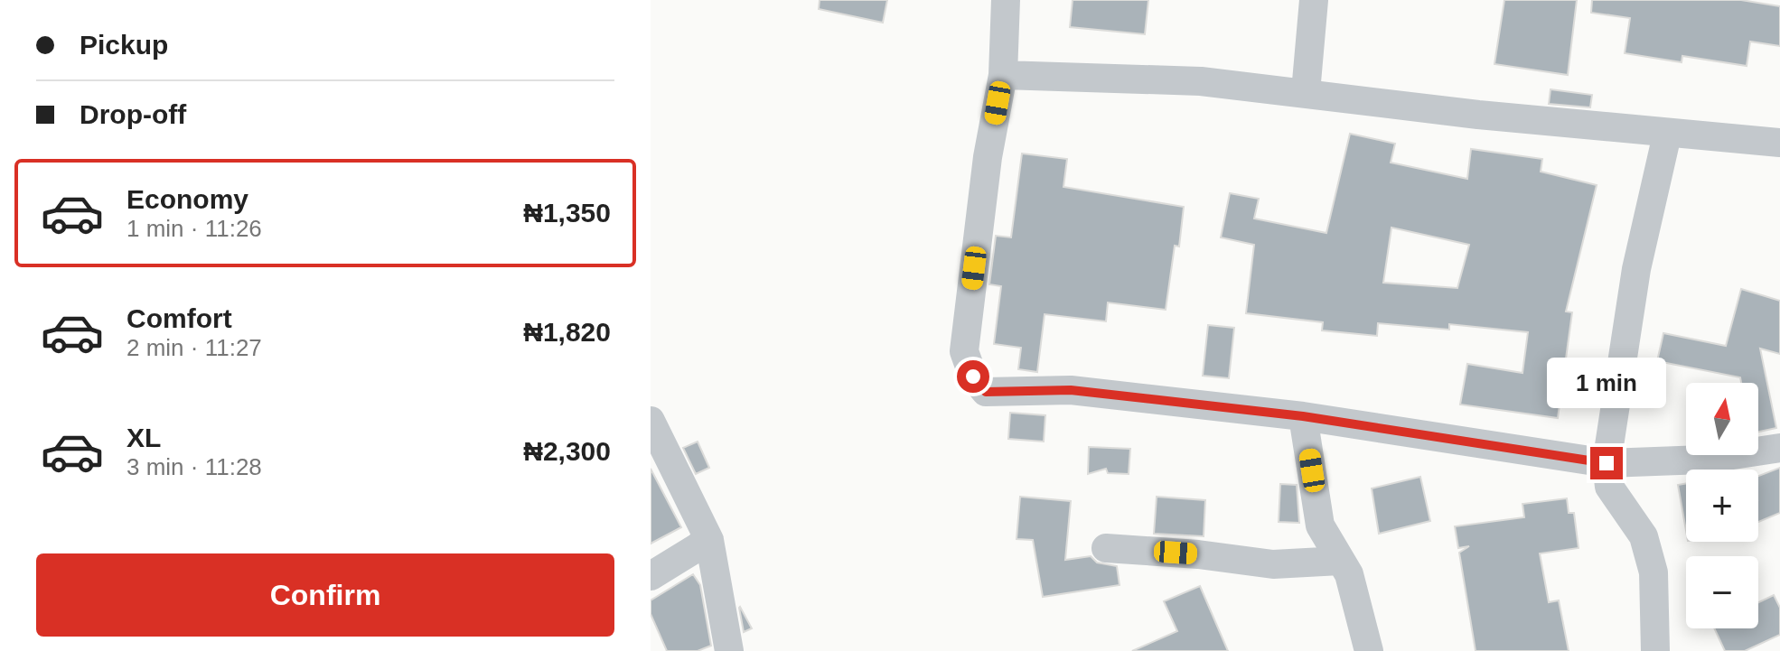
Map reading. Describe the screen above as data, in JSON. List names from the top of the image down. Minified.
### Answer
{"north":"top","page":{"banner":["Pickup","Drop-off"],"list":[{"name":"Economy","note":"1 min · 11:26","value":"₦1,350"},{"name":"Comfort","note":"2 min · 11:27","value":"₦1,820"},{"name":"XL","note":"3 min · 11:28","value":"₦2,300"}],"bubble":"1 min","map_buttons":["+","−"],"buttons":"Confirm"}}
